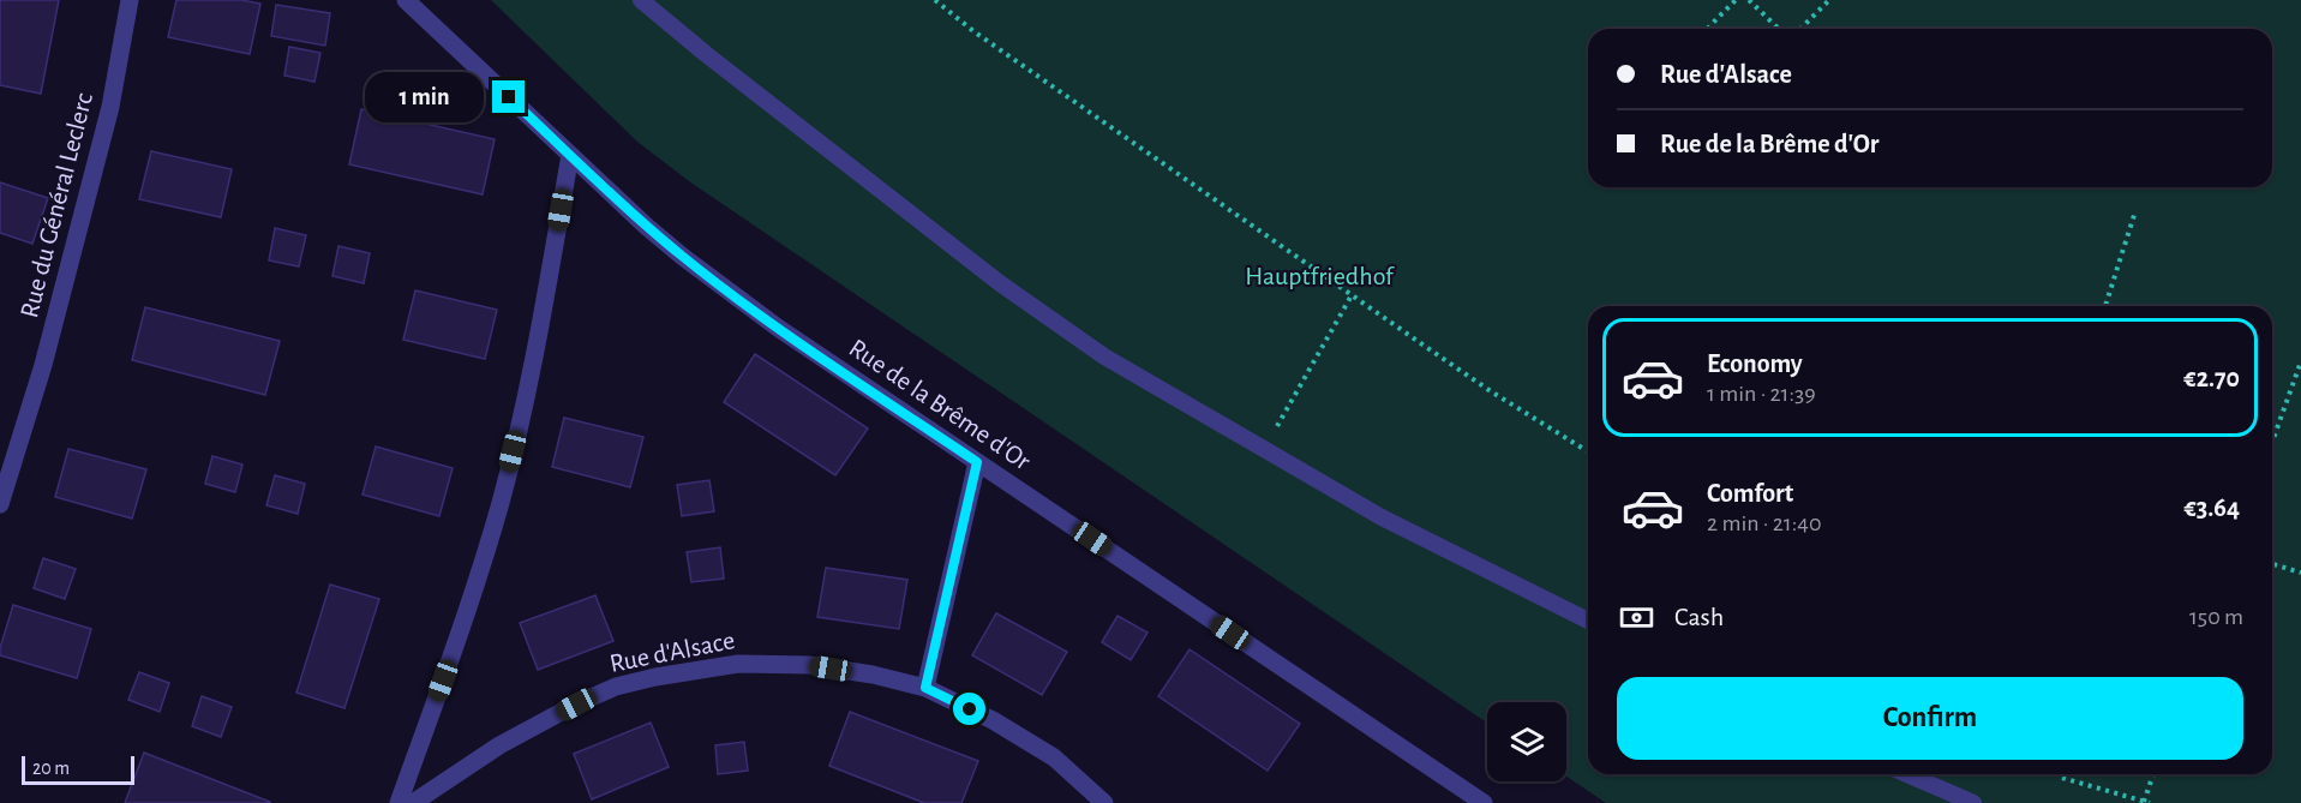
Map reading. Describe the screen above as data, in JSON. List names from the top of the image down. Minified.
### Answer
{"streets":{"street":["Rue du Général Leclerc","Rue de la Brême d'Or","Rue d'Alsace"]},"parks":["Hauptfriedhof"],"scale_bar":"20 m","page":{"banner":["Rue d'Alsace","Rue de la Brême d'Or"],"bubble":"1 min","list":[{"name":"Economy","note":"1 min · 21:39","value":"€2.70"},{"name":"Comfort","note":"2 min · 21:40","value":"€3.64"}],"pay":["Cash","150 m"],"buttons":"Confirm","scale":"20 m"}}
